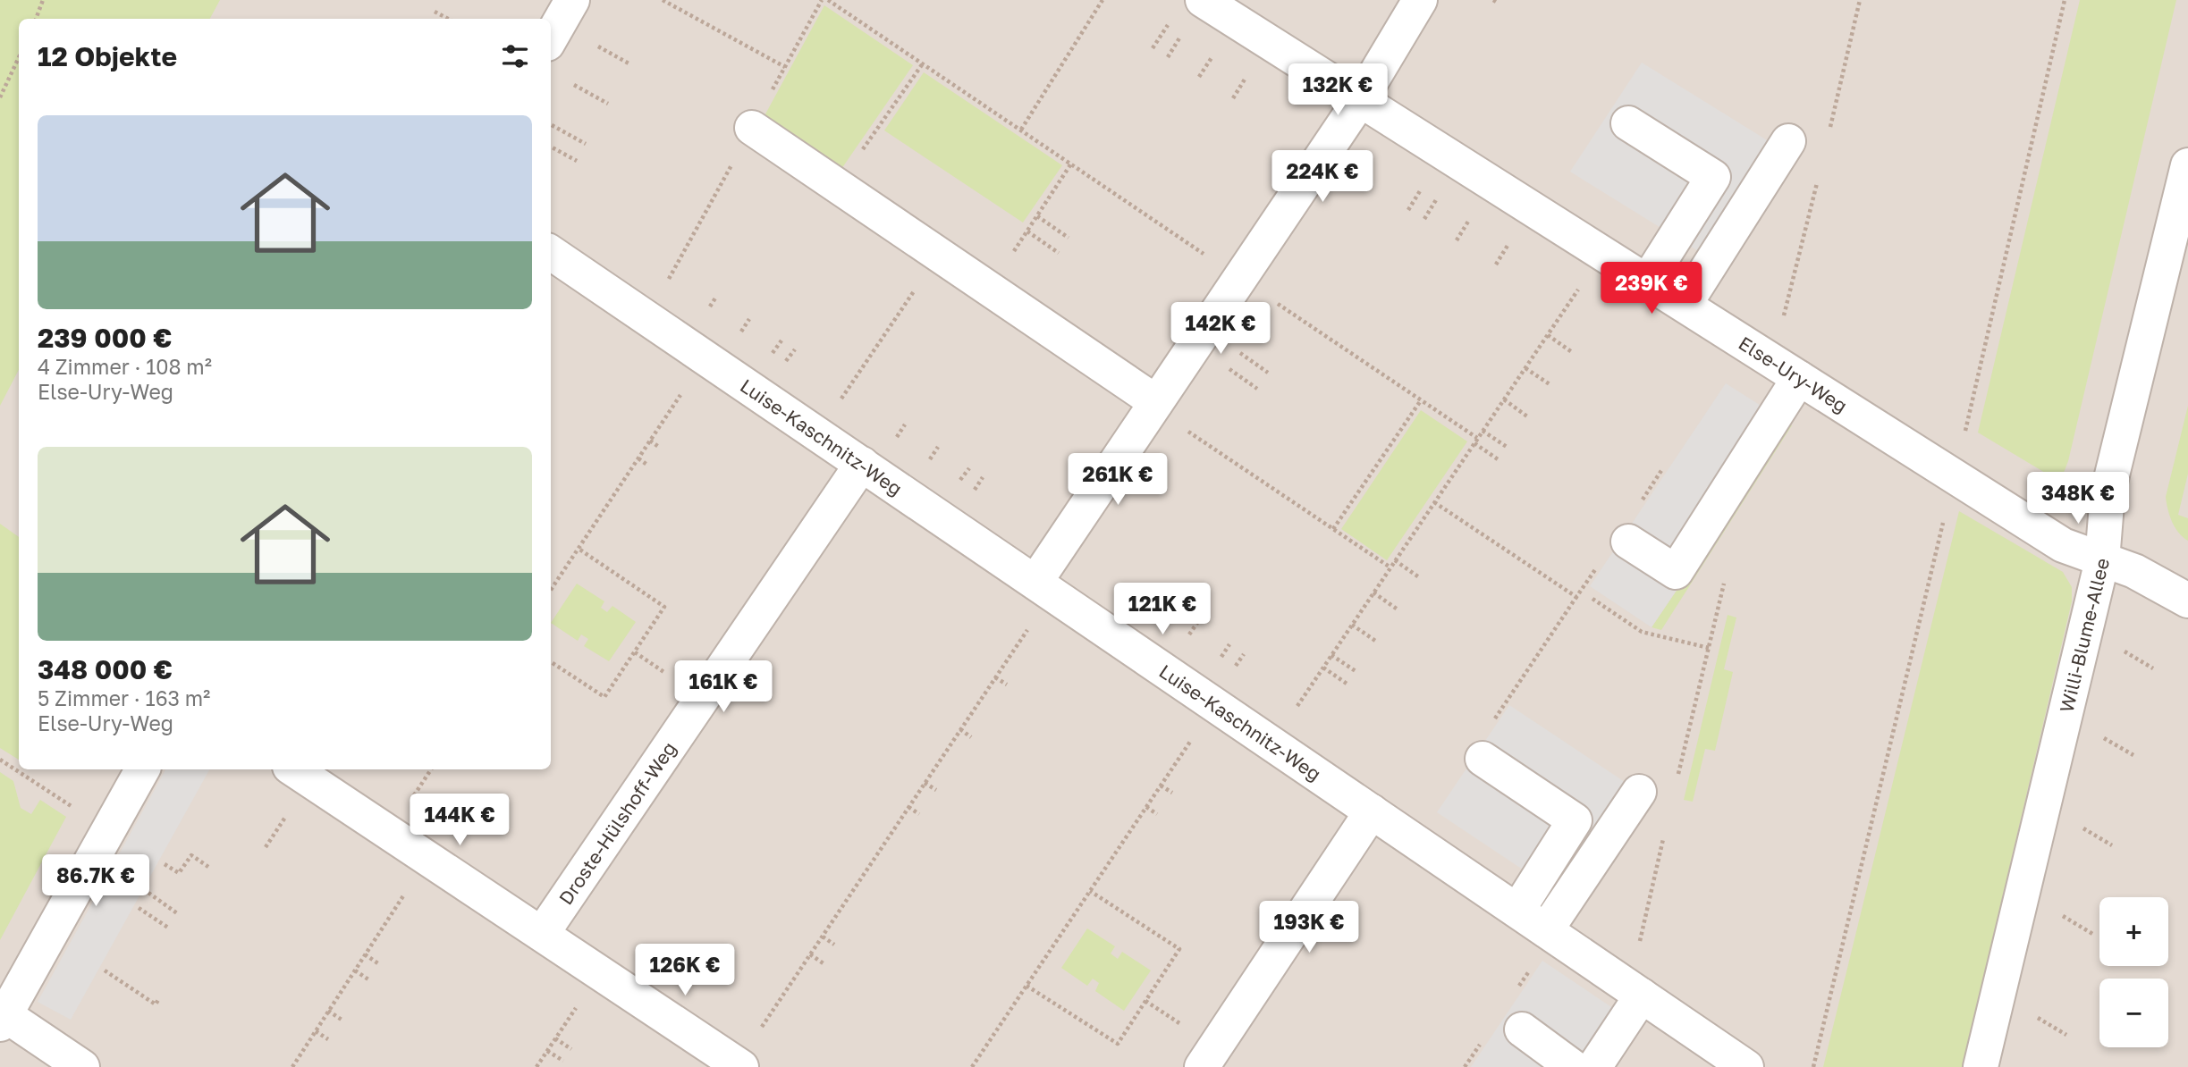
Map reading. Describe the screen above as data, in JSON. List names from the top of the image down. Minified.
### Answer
{"streets":{"street":["Else-Ury-Weg","Luise-Kaschnitz-Weg","Willi-Blume-Allee","Droste-Hülshoff-Weg"]},"crossings":[["Else-Ury-Weg","Willi-Blume-Allee"],["Luise-Kaschnitz-Weg","Droste-Hülshoff-Weg"]],"page":{"heading":"12 Objekte","price":["132K €","224K €","239K €","142K €","261K €","348K €","121K €","161K €","144K €","86.7K €","193K €","126K €"],"list":[{"name":"239 000 €","note":"4 Zimmer · 108 m² · Else-Ury-Weg"},{"name":"348 000 €","note":"5 Zimmer · 163 m² · Else-Ury-Weg"}],"map_buttons":["+","−"]}}
